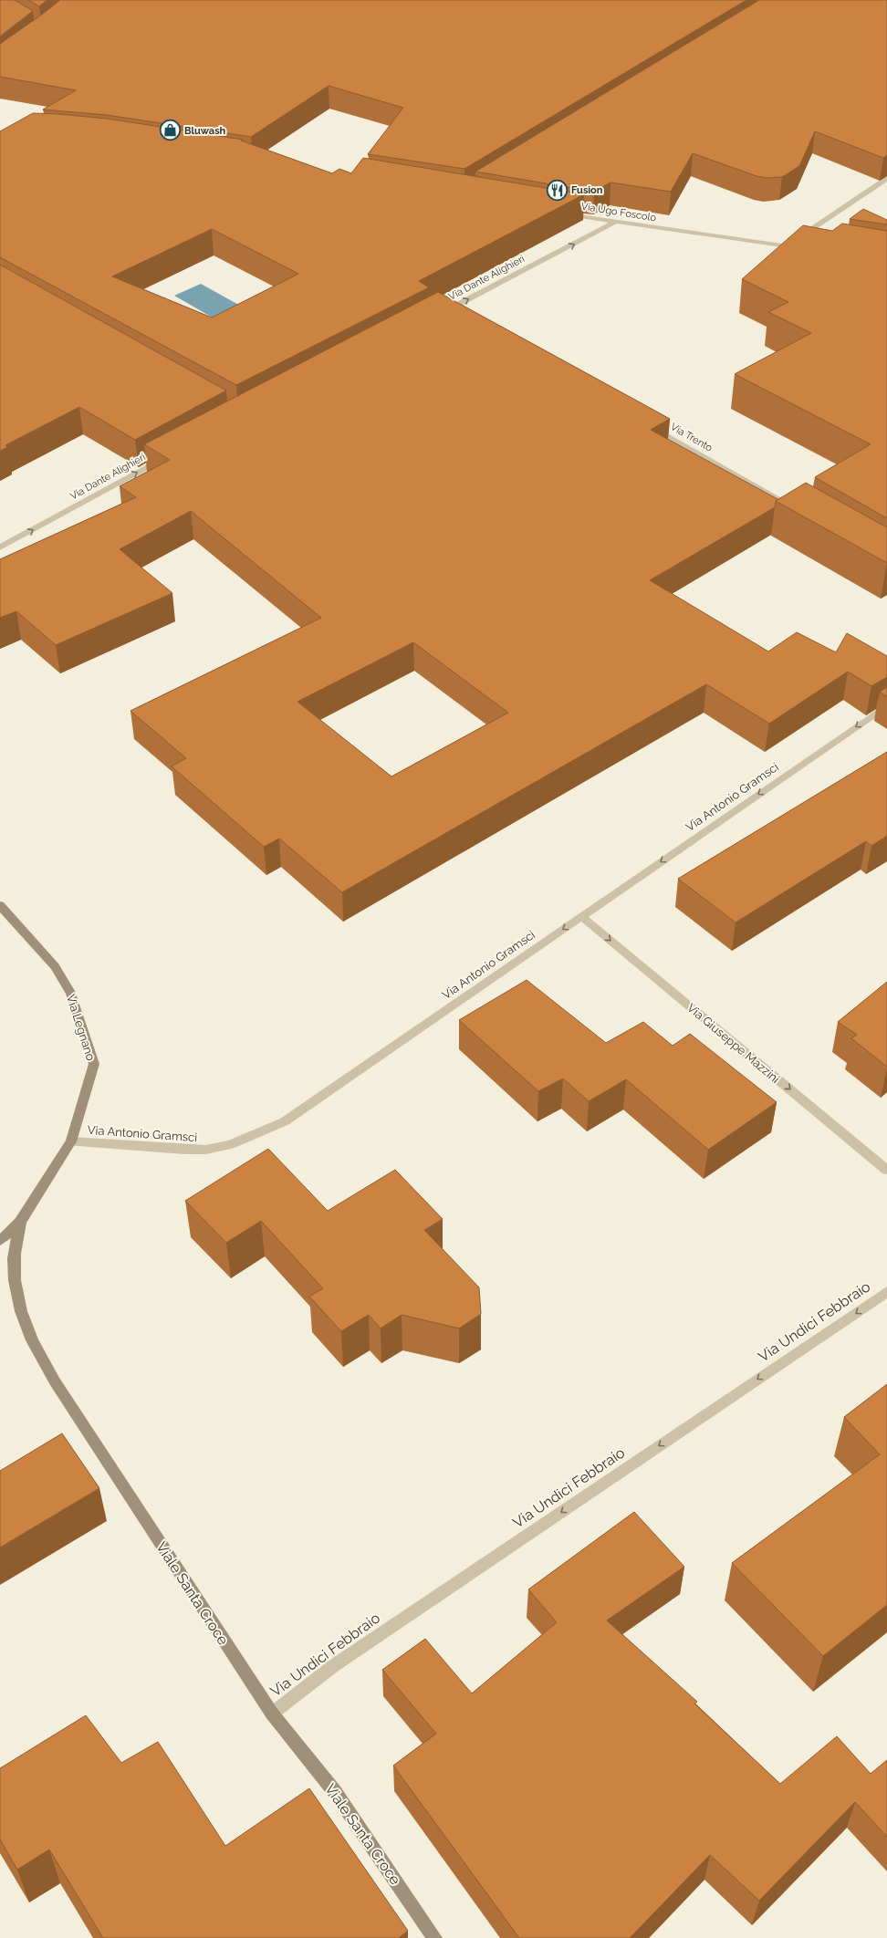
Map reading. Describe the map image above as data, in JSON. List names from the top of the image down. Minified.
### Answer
{"streets":{"street":["Via Ugo Foscolo","Via Dante Alighieri","Via Trento","Via Antonio Gramsci","Via Legnano","Via Giuseppe Mazzini","Via Undici Febbraio","Viale Santa Croce"]},"crossings":[["Via Ugo Foscolo","Via Dante Alighieri"],["Via Antonio Gramsci","Via Legnano"],["Via Antonio Gramsci","Via Giuseppe Mazzini"],["Via Legnano","Viale Santa Croce"],["Via Undici Febbraio","Viale Santa Croce"]],"one_way":["Via Dante Alighieri","Via Antonio Gramsci","Via Giuseppe Mazzini","Via Undici Febbraio"],"places":{"shop":["Bluwash"],"restaurant":["Fusion"]}}
